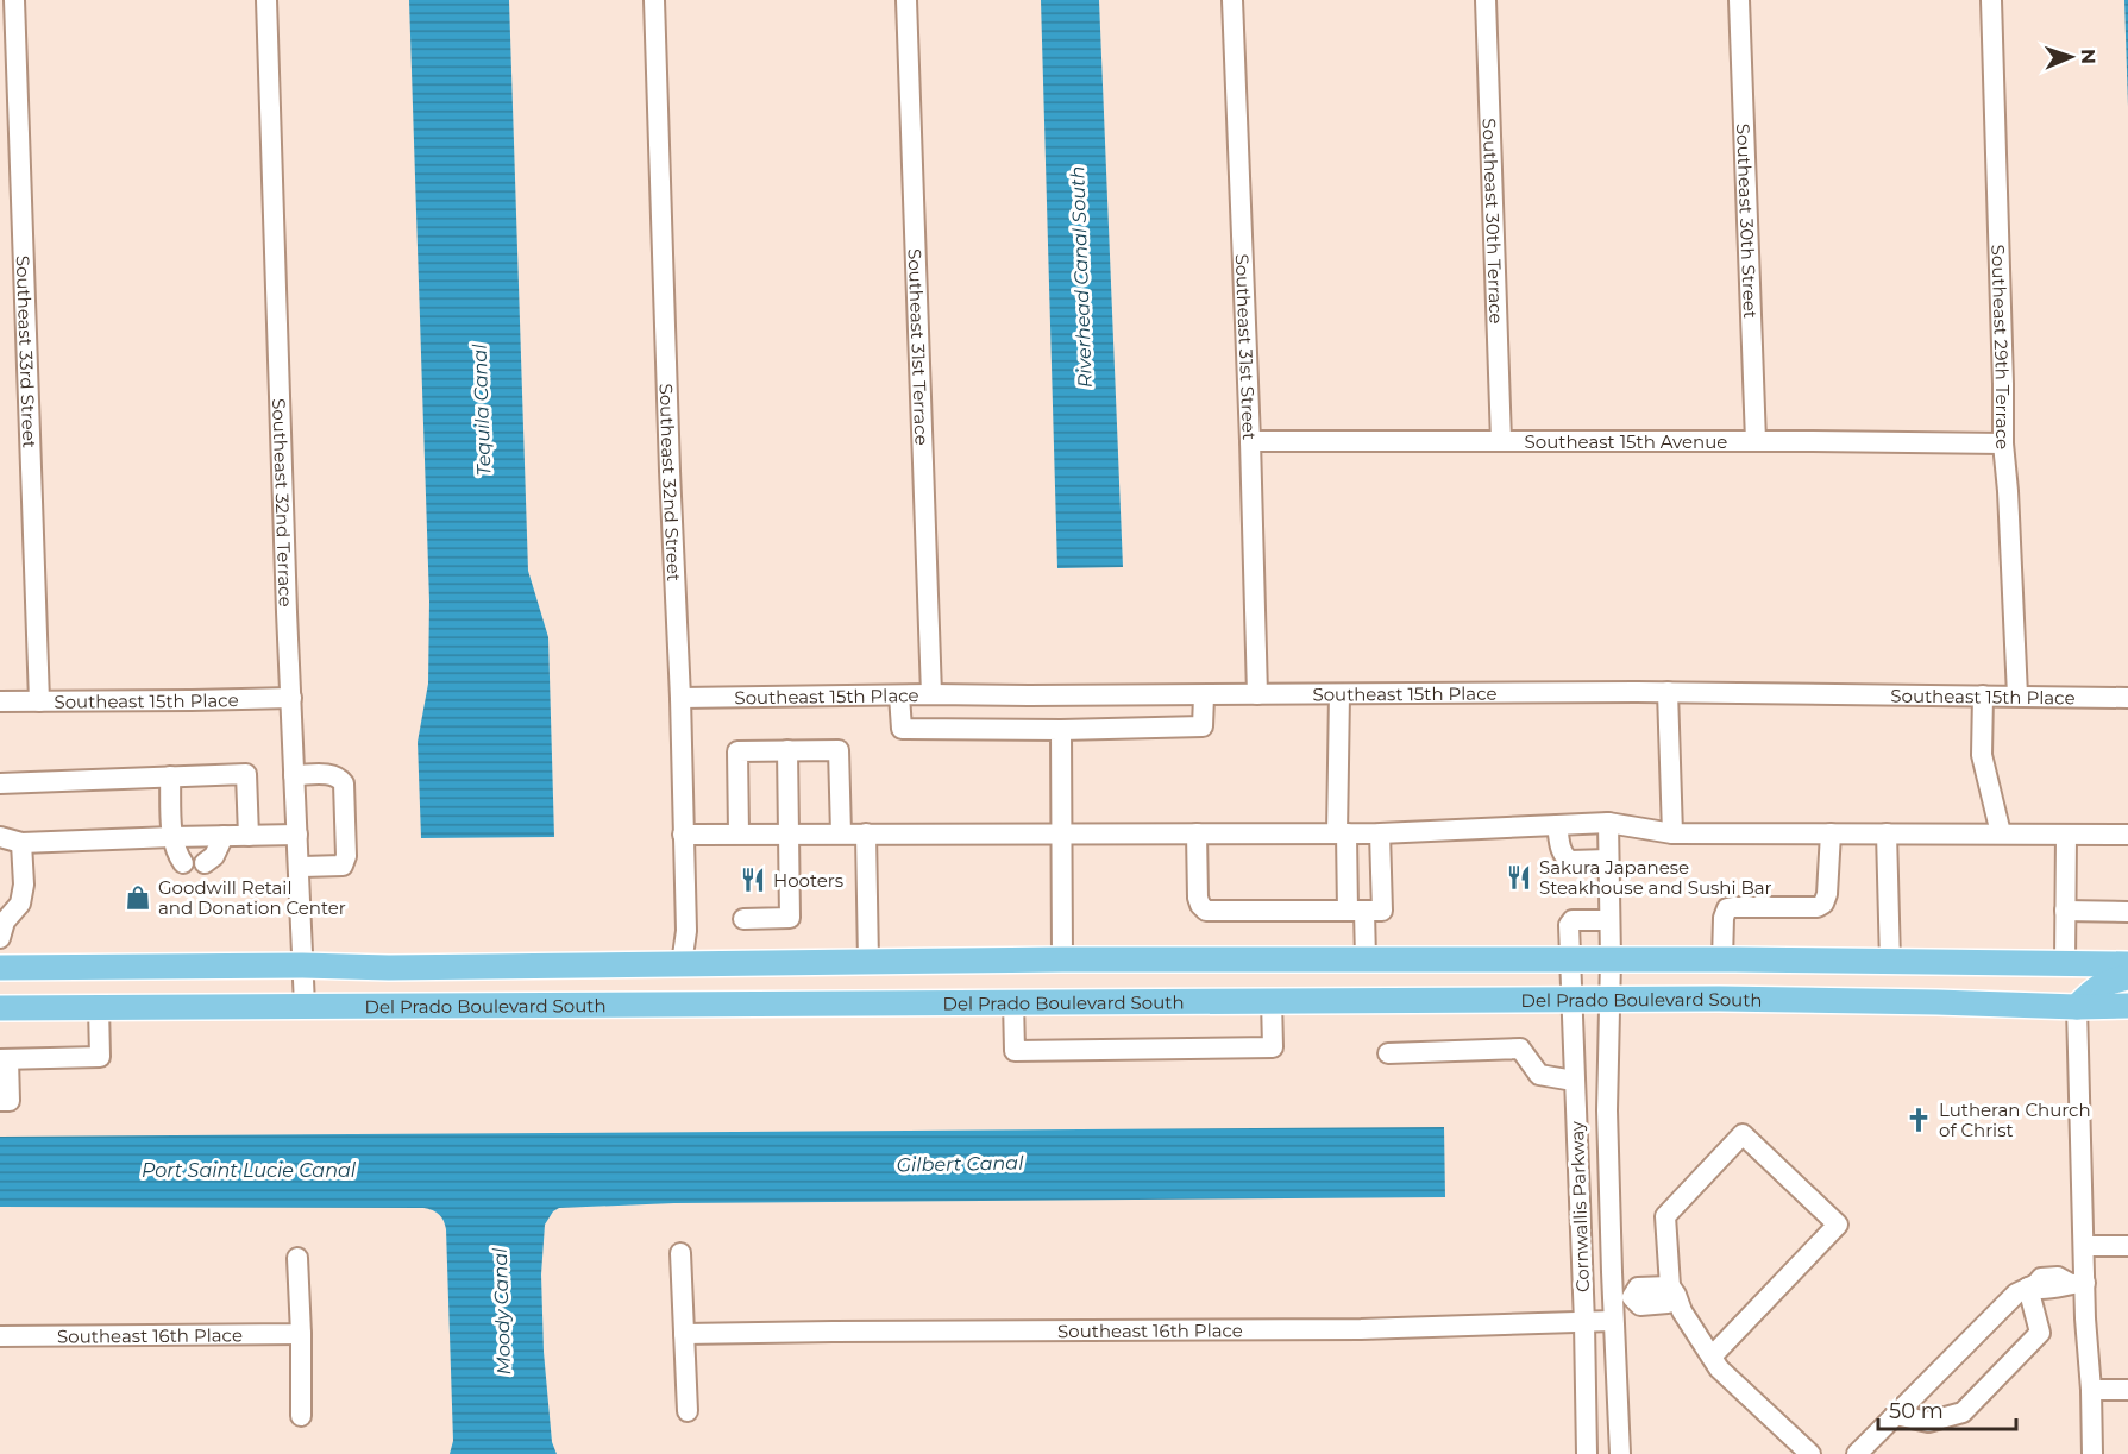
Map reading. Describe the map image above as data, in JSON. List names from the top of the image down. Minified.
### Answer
{"streets":{"main road":["Del Prado Boulevard South"],"street":["Southeast 30th Terrace","Southeast 30th Street","Southeast 31st Terrace","Southeast 31st Street","Southeast 29th Terrace","Southeast 33rd Street","Southeast 15th Avenue","Southeast 32nd Street","Southeast 32nd Terrace","Southeast 15th Place","Cornwallis Parkway","Southeast 16th Place"]},"crossings":[["Southeast 30th Terrace","Southeast 15th Avenue"],["Southeast 30th Street","Southeast 15th Avenue"],["Southeast 31st Terrace","Southeast 15th Place"],["Southeast 31st Street","Southeast 15th Avenue"],["Southeast 31st Street","Southeast 15th Place"],["Southeast 29th Terrace","Southeast 15th Avenue"],["Southeast 29th Terrace","Southeast 15th Place"],["Southeast 33rd Street","Southeast 15th Place"],["Southeast 32nd Street","Southeast 15th Place"],["Southeast 32nd Street","Del Prado Boulevard South"],["Southeast 32nd Terrace","Southeast 15th Place"],["Southeast 32nd Terrace","Del Prado Boulevard South"],["Del Prado Boulevard South","Cornwallis Parkway"],["Cornwallis Parkway","Southeast 16th Place"]],"water":["Riverhead Canal South","Tequila Canal","Gilbert Canal","Port Saint Lucie Canal","Moody Canal"],"places":{"restaurant":["Sakura Japanese Steakhouse and Sushi Bar","Hooters"],"shop":["Goodwill Retail and Donation Center"],"church":["Lutheran Church of Christ"]},"scale_bar":"50 m","north":"right"}
